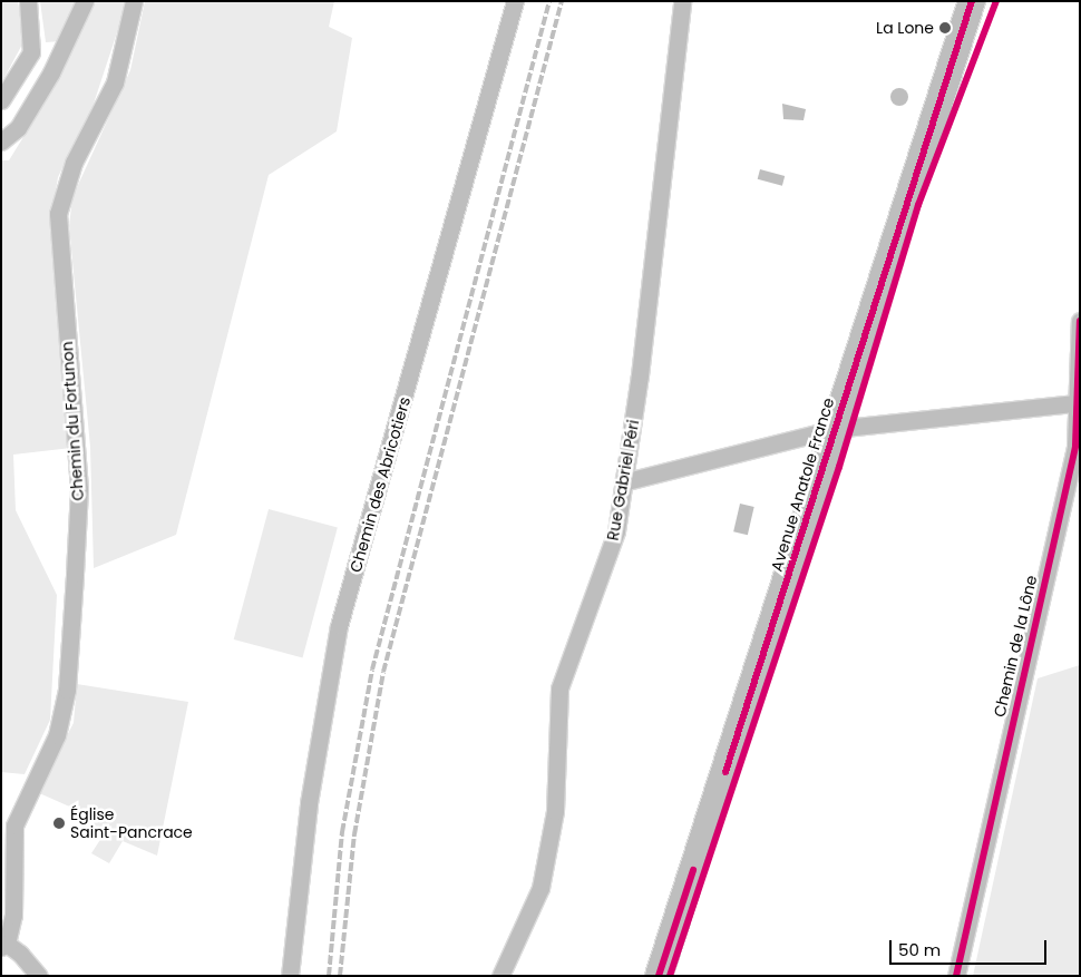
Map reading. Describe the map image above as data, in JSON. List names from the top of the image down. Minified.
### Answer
{"streets":{"main road":["Avenue Anatole France"],"street":["Chemin du Fortunon","Rue Gabriel Péri","Chemin des Abricotiers","Chemin de la Lône"]},"places":["La Lone","Église Saint-Pancrace"],"scale_bar":"50 m"}
